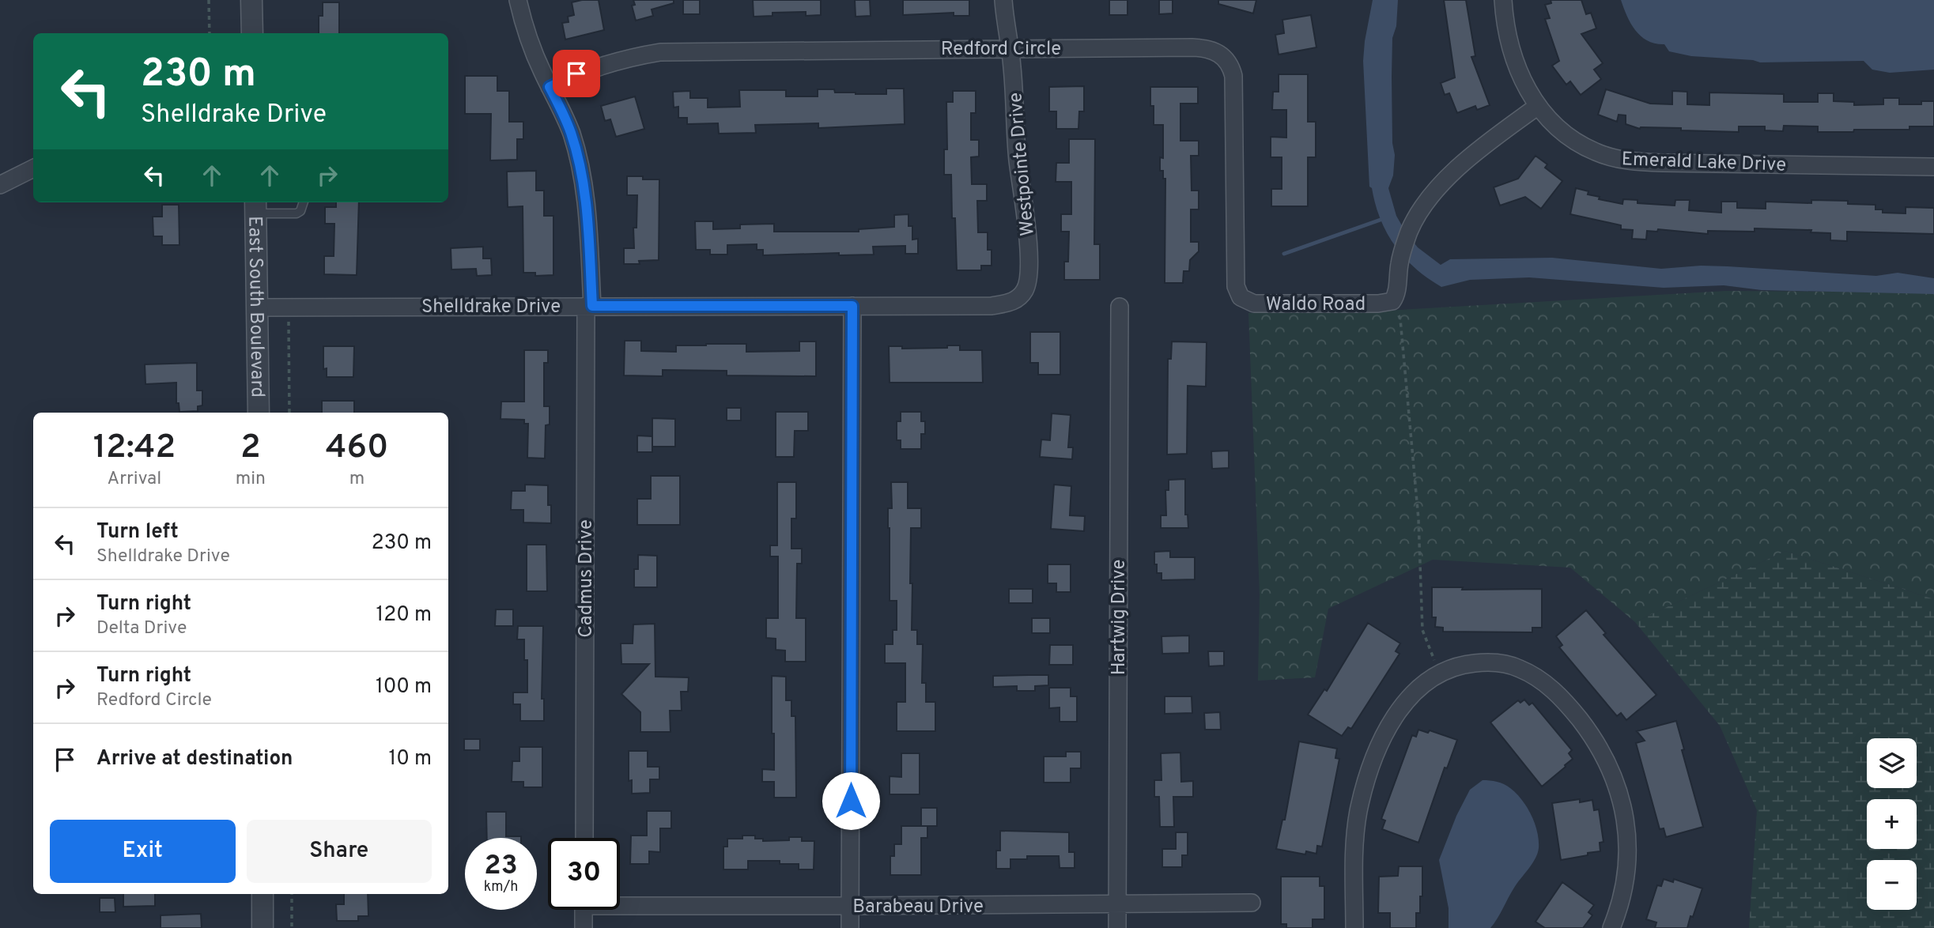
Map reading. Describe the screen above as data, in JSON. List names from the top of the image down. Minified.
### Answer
{"streets":{"street":["Redford Circle","Emerald Lake Drive","Westpointe Drive","Waldo Road","Shelldrake Drive","East South Boulevard","Cadmus Drive","Hartwig Drive","Barabeau Drive"]},"crossings":[["Redford Circle","Westpointe Drive"],["Redford Circle","Waldo Road"],["Redford Circle","Cadmus Drive"],["Westpointe Drive","Shelldrake Drive"],["Shelldrake Drive","East South Boulevard"],["Shelldrake Drive","Cadmus Drive"],["Hartwig Drive","Barabeau Drive"]],"page":{"turn":["230 m","Shelldrake Drive"],"eta":["12:42","Arrival","2","min","460","m"],"list":[{"name":"Turn left","note":"Shelldrake Drive","value":"230 m"},{"name":"Turn right","note":"Delta Drive","value":"120 m"},{"name":"Turn right","note":"Redford Circle","value":"100 m"},{"name":"Arrive at destination","value":"10 m"}],"map_buttons":["+","−"],"buttons":["Exit","Share"],"speed":"23 km/h","limit":"30"}}
